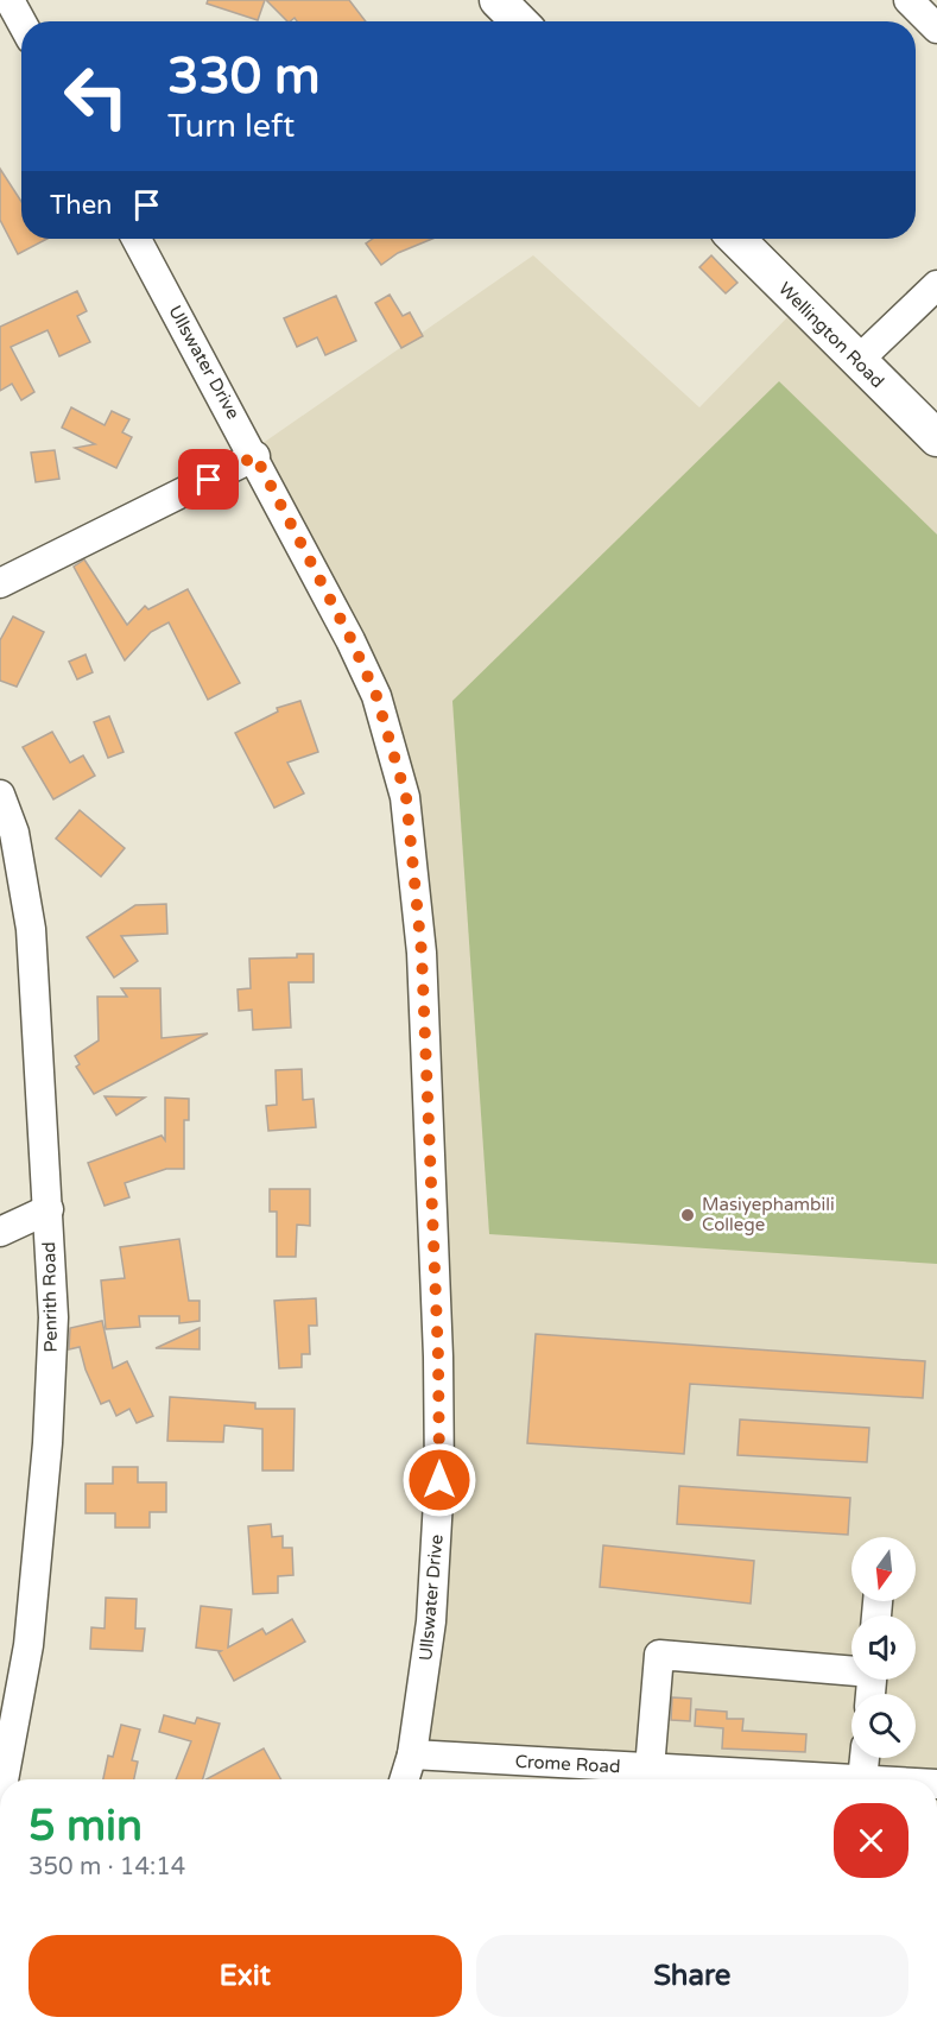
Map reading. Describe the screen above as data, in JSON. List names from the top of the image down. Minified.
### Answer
{"streets":{"main road":["Wellington Road"],"street":["Ullswater Drive","Penrith Road","Crome Road"]},"crossings":[["Ullswater Drive","Crome Road"]],"places":["Masiyephambili College"],"north":"bottom","page":{"turn":["330 m","Turn left"],"then":"Then","heading":["5 min","350 m · 14:14"],"buttons":["Exit","Share"]}}
